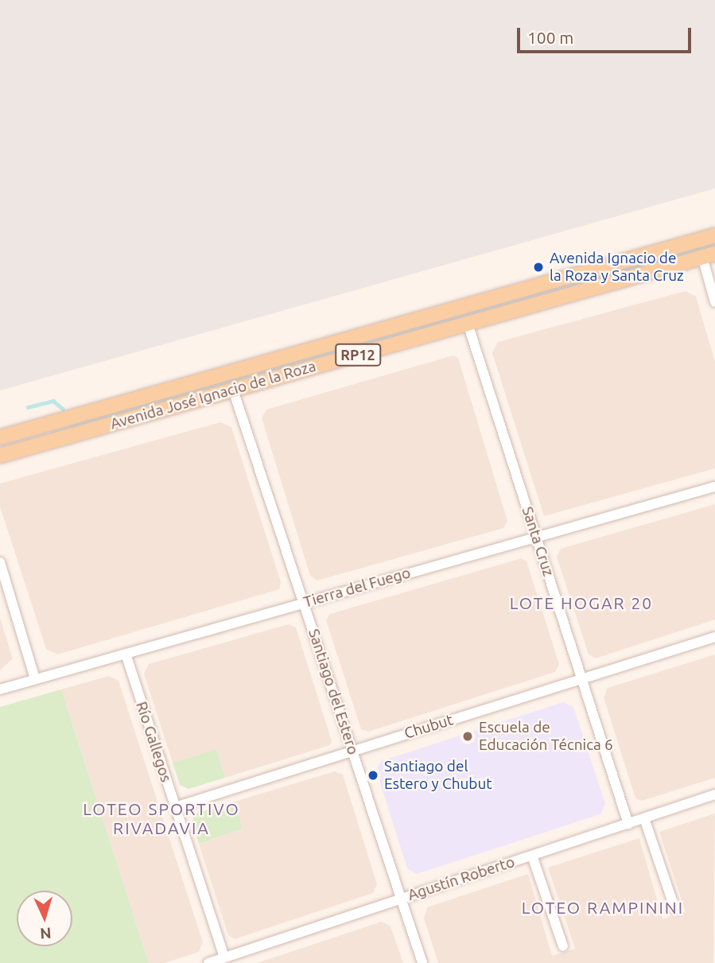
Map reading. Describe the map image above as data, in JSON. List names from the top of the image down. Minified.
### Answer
{"streets":{"main road":["RP12","Avenida José Ignacio de la Roza"],"street":["Santa Cruz","Tierra del Fuego","Santiago del Estero","Chubut","Río Gallegos","Agustín Roberto"]},"crossings":[["Avenida José Ignacio de la Roza","Santa Cruz"],["Avenida José Ignacio de la Roza","Santiago del Estero"],["Santa Cruz","Tierra del Fuego"],["Santa Cruz","Chubut"],["Santa Cruz","Agustín Roberto"],["Tierra del Fuego","Santiago del Estero"],["Tierra del Fuego","Río Gallegos"],["Santiago del Estero","Chubut"],["Santiago del Estero","Agustín Roberto"],["Chubut","Río Gallegos"],["Río Gallegos","Agustín Roberto"]],"districts":["LOTE HOGAR 20","LOTEO SPORTIVO RIVADAVIA","LOTEO RAMPININI"],"places":["Avenida Ignacio de la Roza y Santa Cruz","Escuela de Educación Técnica 6","Santiago del Estero y Chubut"],"scale_bar":"100 m","north":"bottom"}
